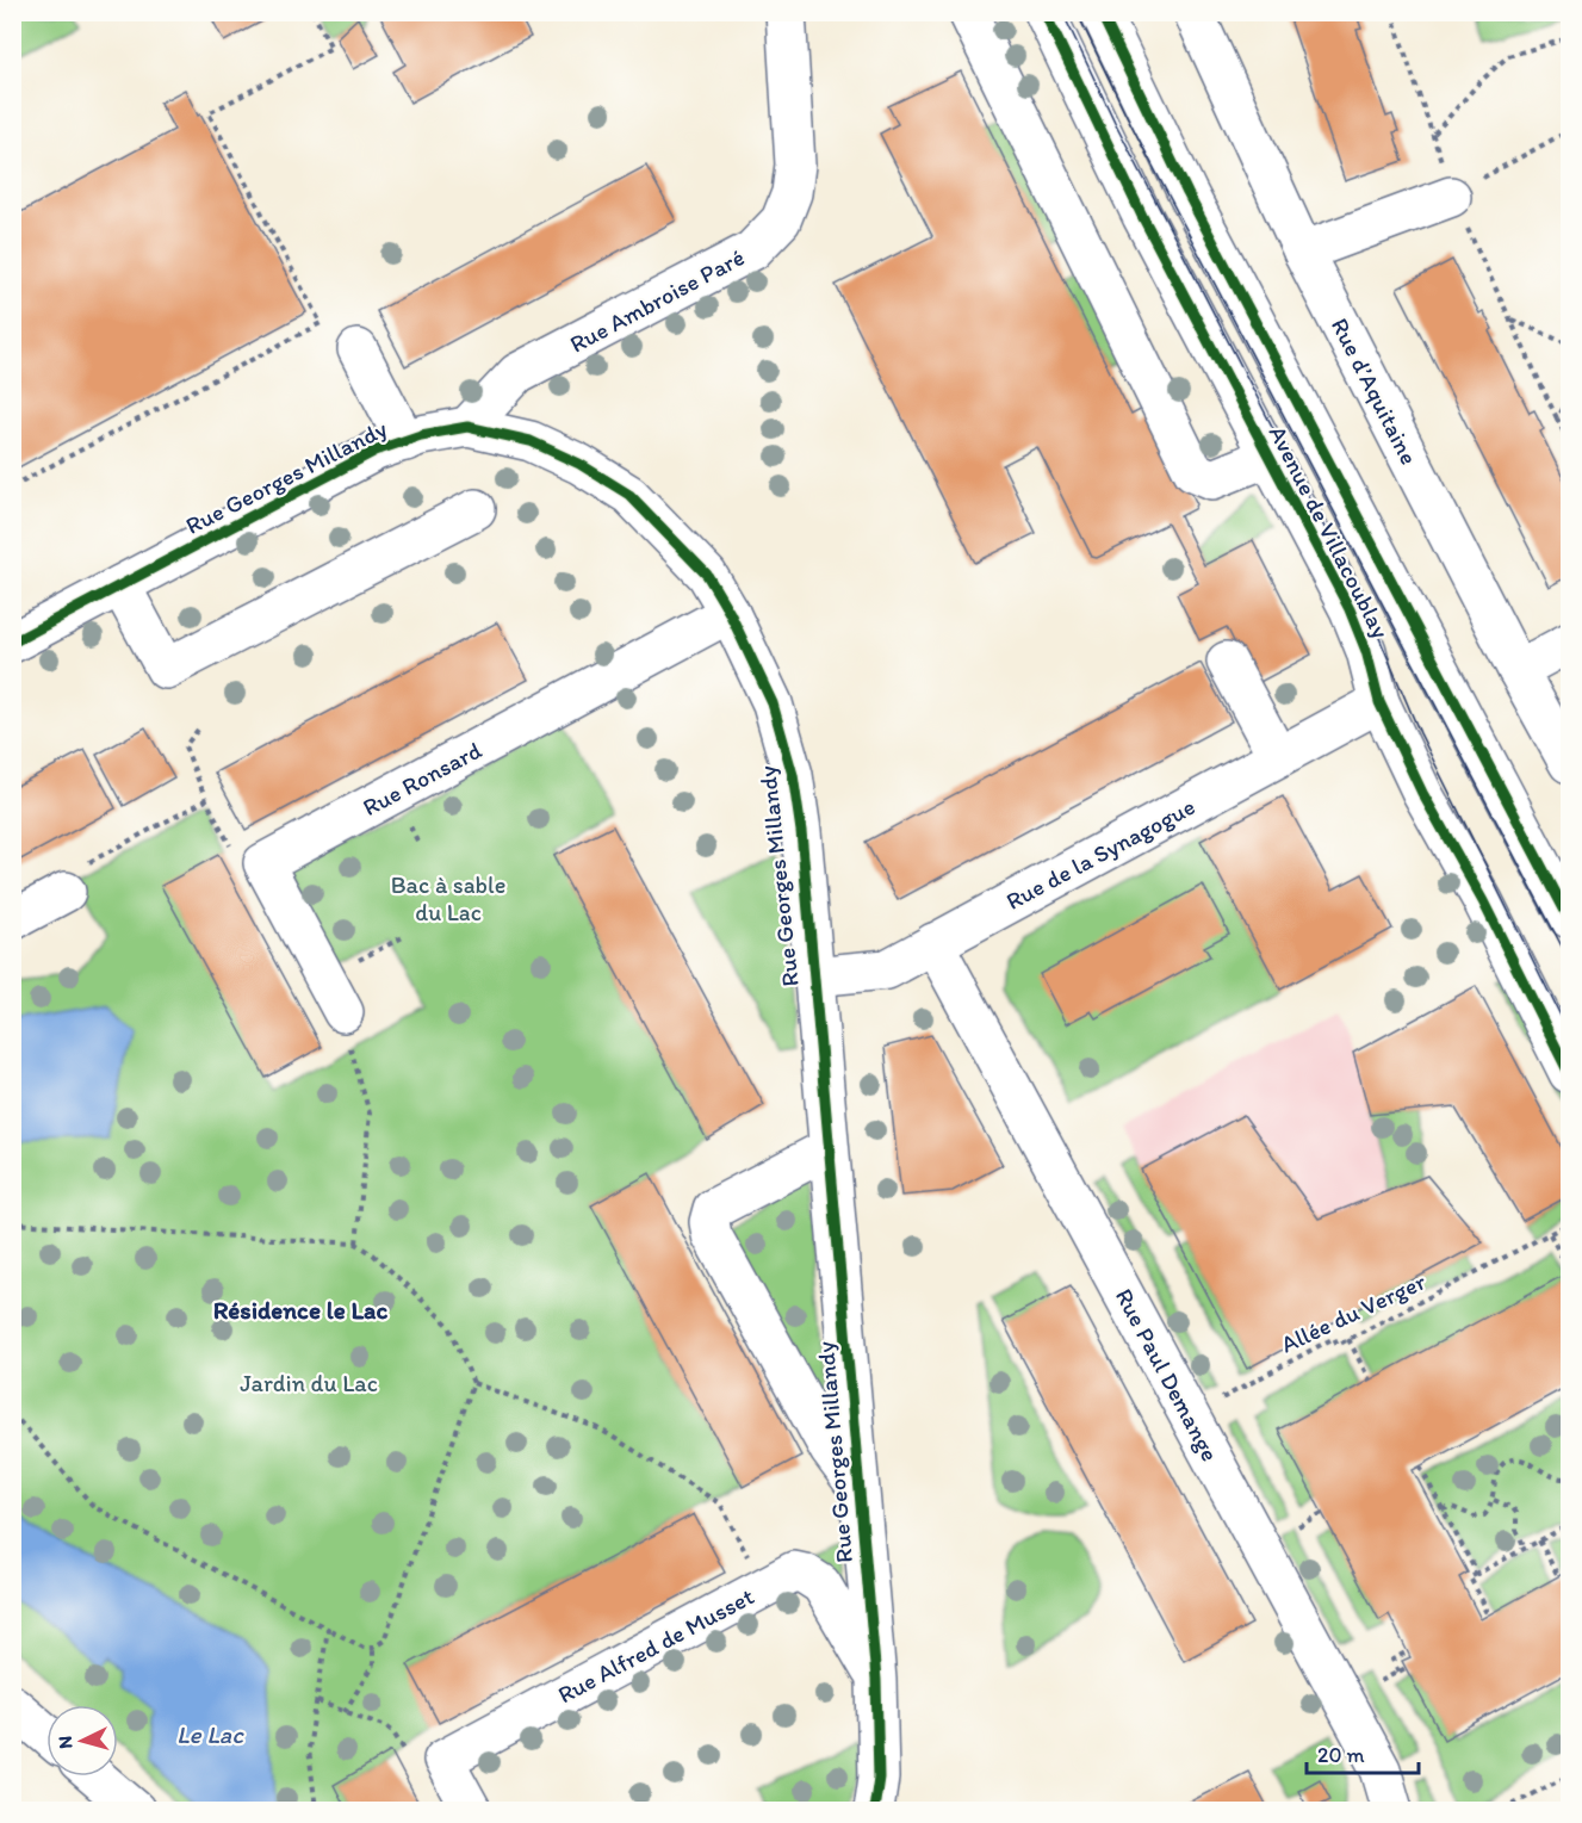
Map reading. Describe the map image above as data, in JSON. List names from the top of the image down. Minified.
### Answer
{"streets":{"street":["Rue Ambroise Paré","Rue d’Aquitaine","Rue Georges Millandy","Avenue de Villacoublay","Rue Ronsard","Rue de la Synagogue","Rue Paul Demange","Rue Alfred de Musset"],"path":["Allée du Verger"]},"crossings":[["Rue Ambroise Paré","Rue Georges Millandy"],["Rue Georges Millandy","Rue Ronsard"],["Rue Georges Millandy","Rue de la Synagogue"],["Rue Georges Millandy","Rue Alfred de Musset"],["Avenue de Villacoublay","Rue de la Synagogue"],["Rue de la Synagogue","Rue Paul Demange"],["Allée du Verger","Rue Paul Demange"]],"districts":["Résidence le Lac"],"water":["Le Lac"],"parks":["Bac à sable du Lac","Jardin du Lac"],"scale_bar":"20 m","north":"left"}
